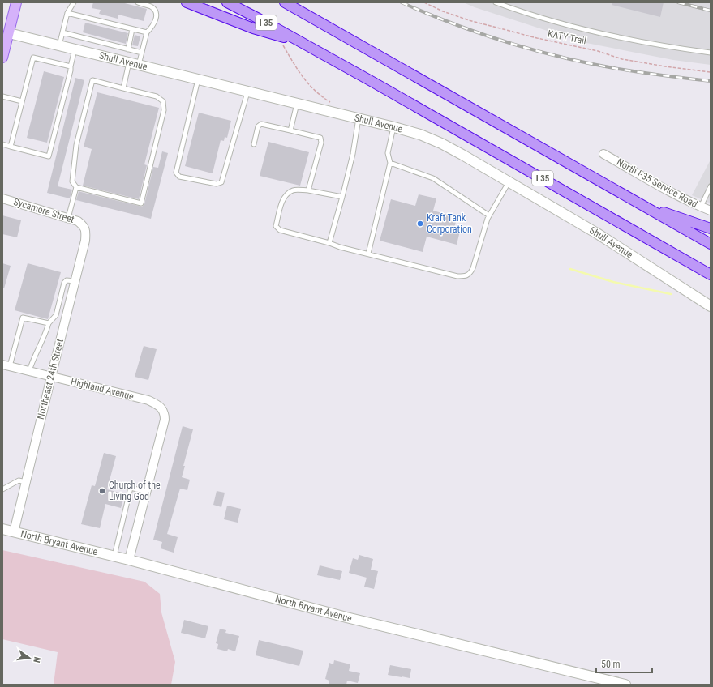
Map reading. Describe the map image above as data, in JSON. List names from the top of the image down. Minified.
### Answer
{"streets":{"highway":["I 35"],"street":["Shull Avenue","North I-35 Service Road","Sycamore Street","Northeast 24th Street","Highland Avenue","North Bryant Avenue"],"path":["KATY Trail"]},"crossings":[["Sycamore Street","Northeast 24th Street"],["Northeast 24th Street","Highland Avenue"],["Northeast 24th Street","North Bryant Avenue"]],"places":["Kraft Tank Corporation","Church of the Living God"],"scale_bar":"50 m","north":"right"}
